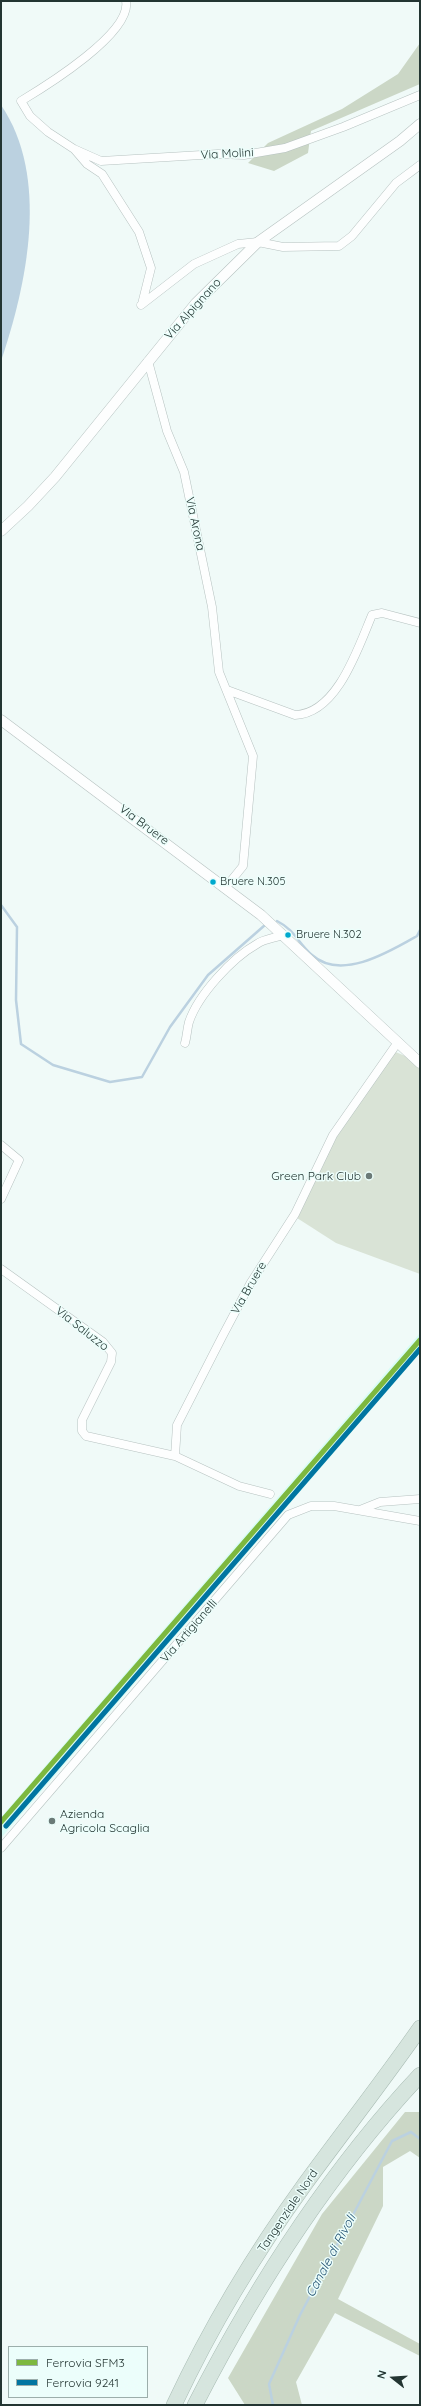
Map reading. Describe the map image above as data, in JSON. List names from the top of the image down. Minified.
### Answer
{"streets":{"highway":["Tangenziale Nord"],"street":["Via Molini","Via Alpignano","Via Arona","Via Bruere","Via Saluzzo","Via Artigianelli"]},"crossings":[["Via Molini","Via Alpignano"],["Via Alpignano","Via Arona"],["Via Arona","Via Bruere"],["Via Bruere","Via Saluzzo"]],"water":["Canale di Rivoli"],"places":["Bruere N.305","Bruere N.302","Green Park Club","Azienda Agricola Scaglia"],"lines":["rail line SFM3","rail line 9241"],"legend":["Ferrovia SFM3","Ferrovia 9241"],"north":"left"}
